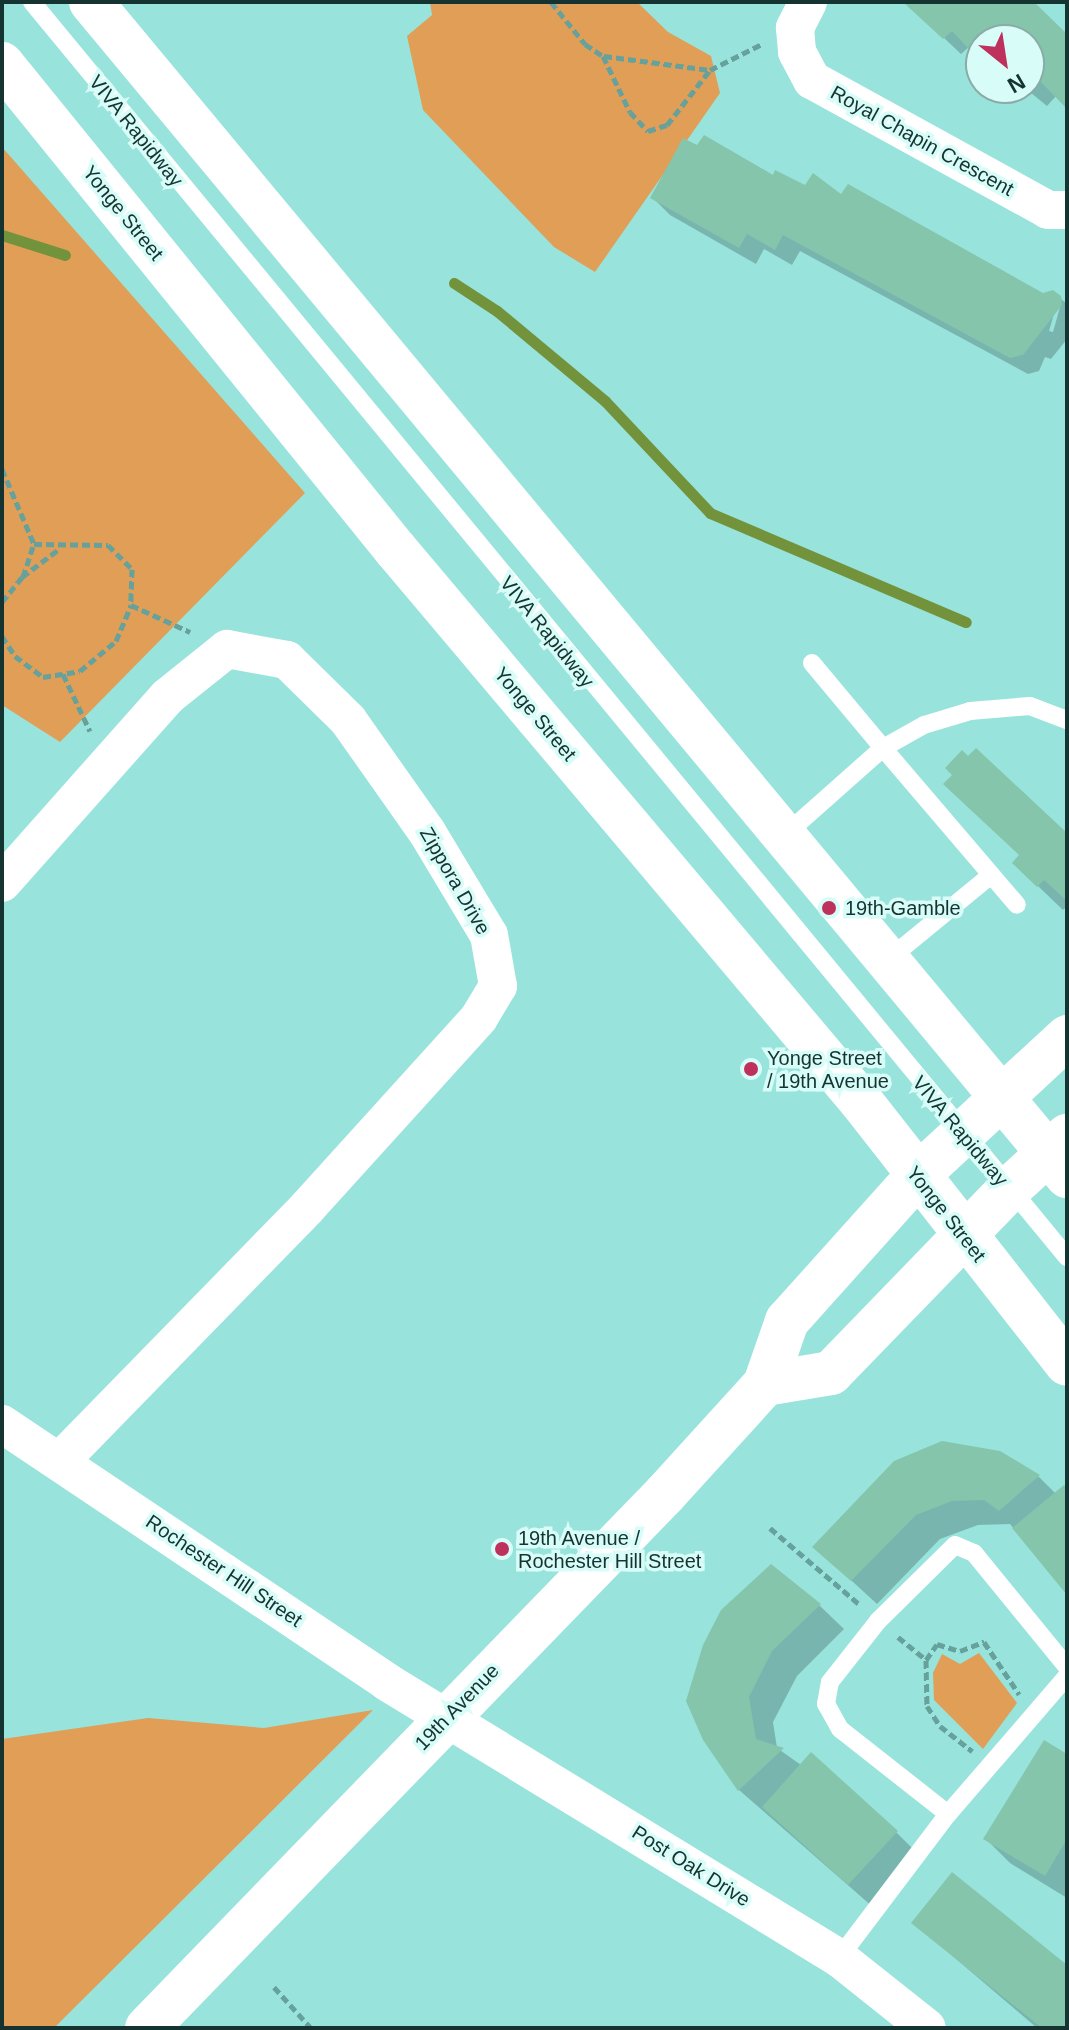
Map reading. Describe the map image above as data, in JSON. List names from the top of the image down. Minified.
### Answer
{"streets":{"main road":["Yonge Street","19th Avenue"],"street":["Royal Chapin Crescent","Zippora Drive","Rochester Hill Street","Post Oak Drive"],"lane":["VIVA Rapidway"]},"crossings":[["VIVA Rapidway","19th Avenue"],["Yonge Street","19th Avenue"],["Zippora Drive","Rochester Hill Street"],["Rochester Hill Street","19th Avenue"],["Rochester Hill Street","Post Oak Drive"],["19th Avenue","Post Oak Drive"]],"places":["19th-Gamble","Yonge Street / 19th Avenue","19th Avenue / Rochester Hill Street"],"north":"bottom right"}
